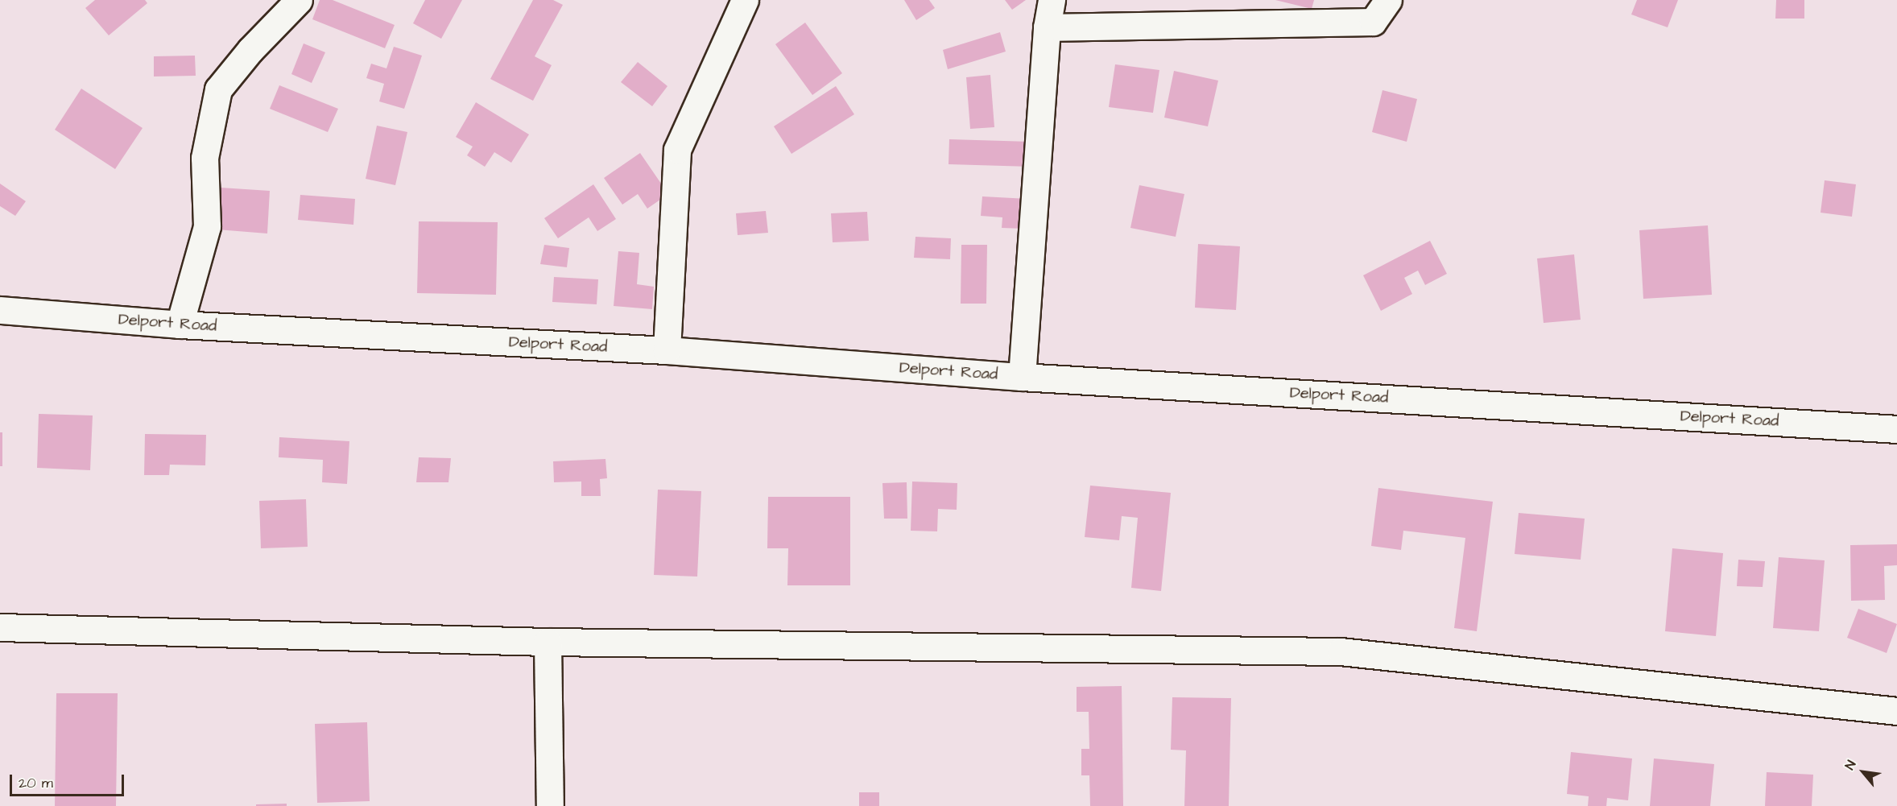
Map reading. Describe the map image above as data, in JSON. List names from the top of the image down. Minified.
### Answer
{"streets":{"street":["Delport Road"]},"scale_bar":"20 m","north":"top left"}
